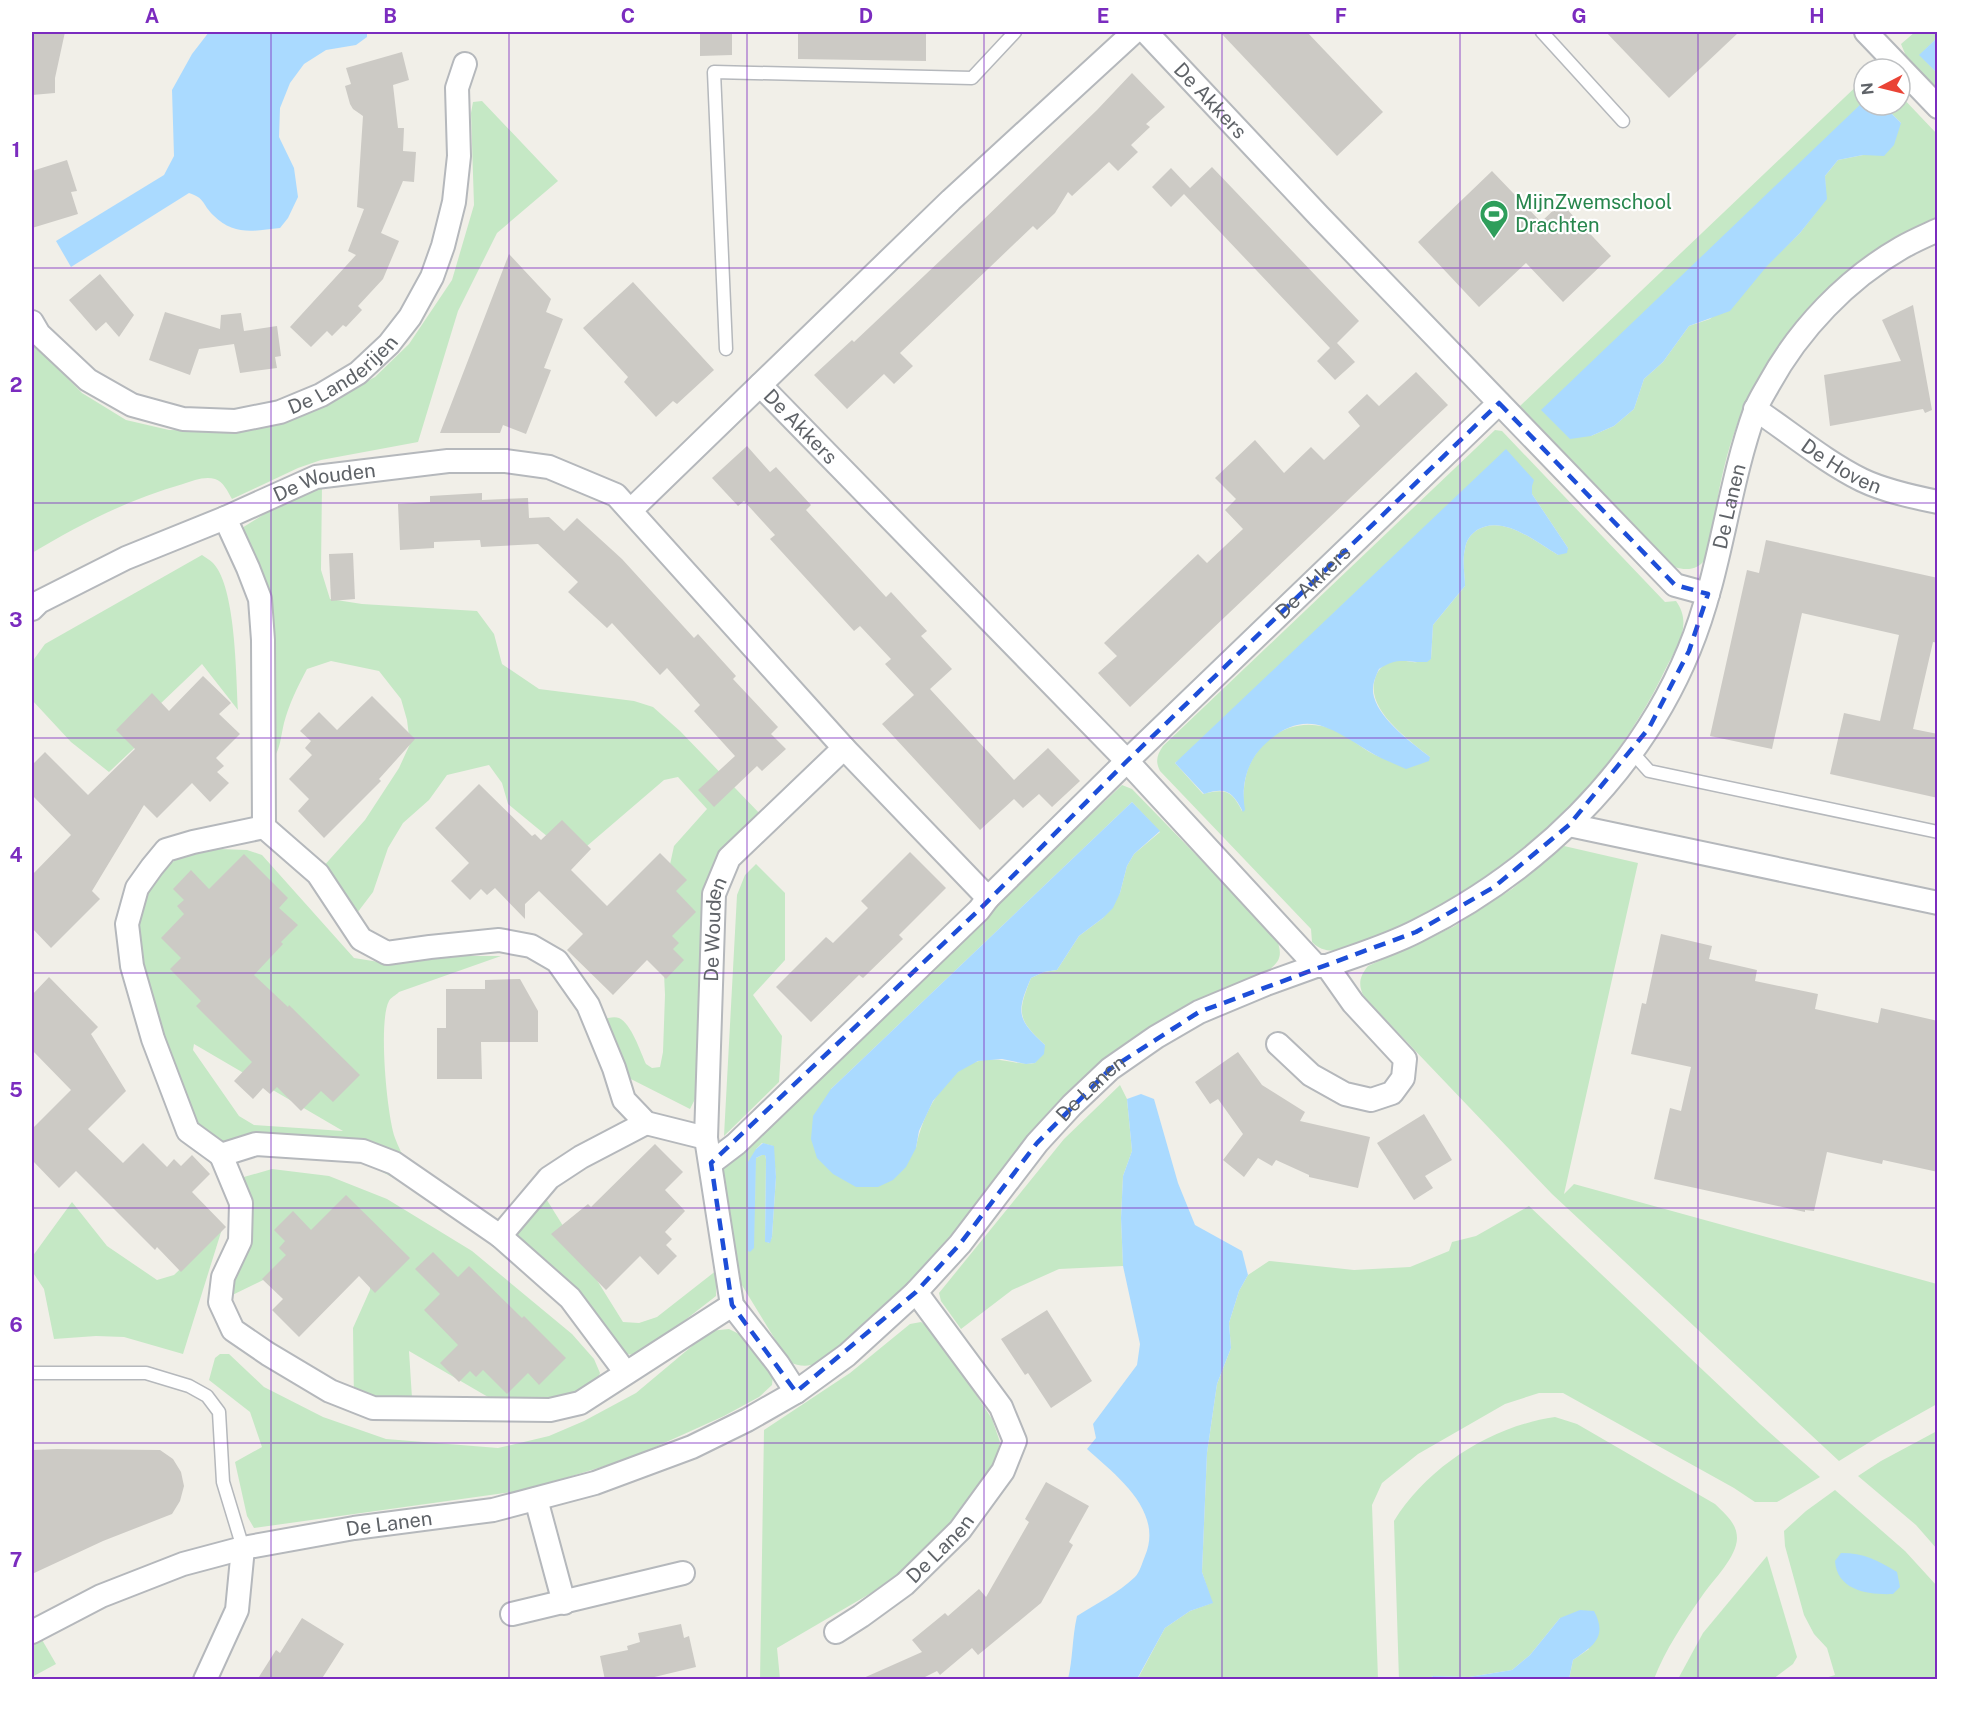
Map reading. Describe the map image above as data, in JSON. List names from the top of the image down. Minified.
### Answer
{"streets":{"street":["De Akkers","De Landerijen","De Hoven","De Wouden","De Lanen"]},"crossings":[["De Akkers","De Lanen"],["De Hoven","De Lanen"],["De Wouden","De Lanen"]],"places":{"sports":["MijnZwemschool Drachten"]},"north":"left","grid":{"columns":["A","B","C","D","E","F","G","H"],"rows":["1","2","3","4","5","6","7"]}}
